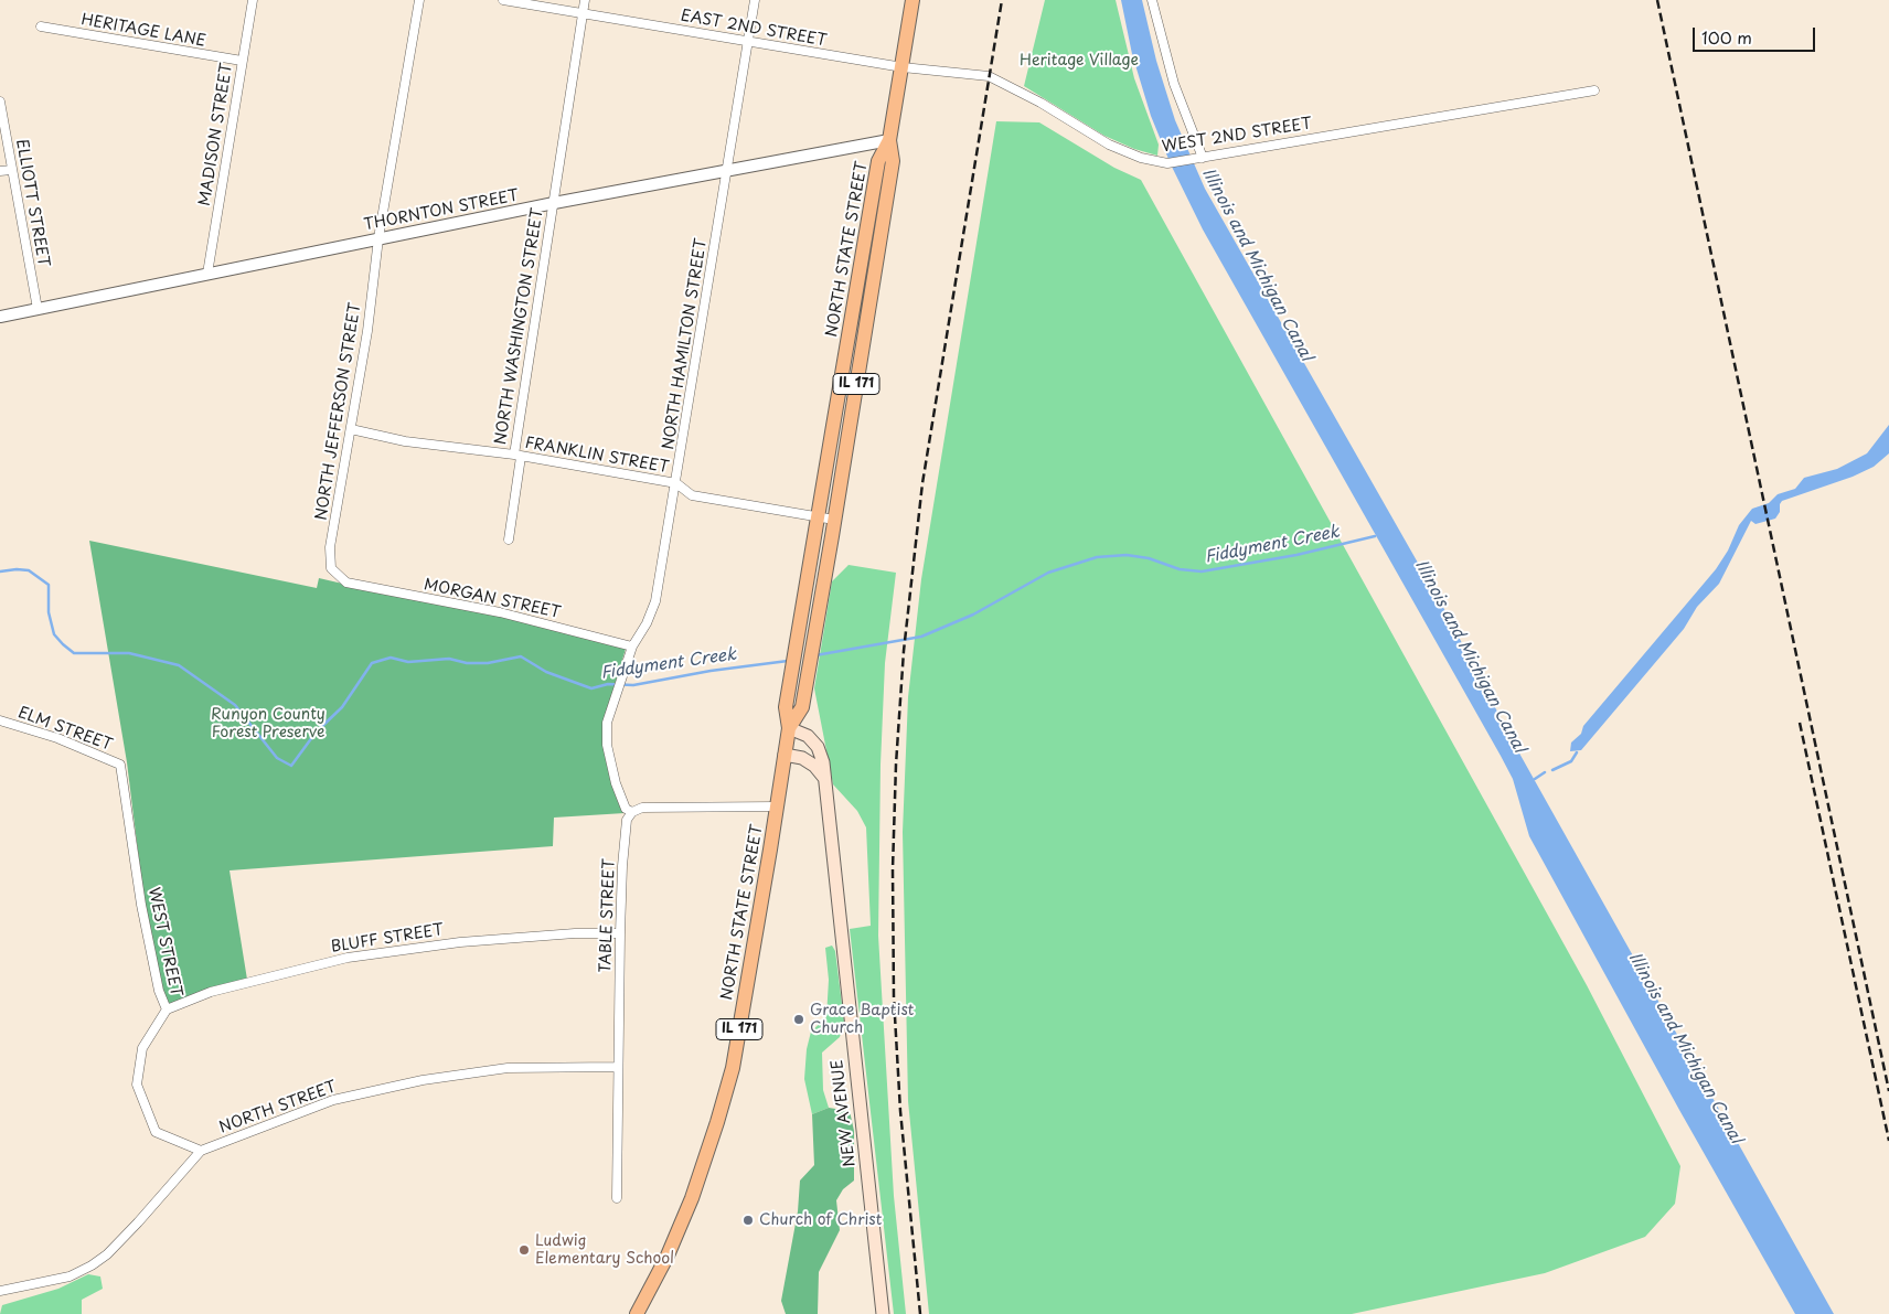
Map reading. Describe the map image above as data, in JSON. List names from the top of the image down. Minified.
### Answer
{"streets":{"main road":["NORTH STATE STREET","IL 171","NEW AVENUE"],"street":["EAST 2ND STREET","HERITAGE LANE","MADISON STREET","WEST 2ND STREET","ELLIOTT STREET","THORNTON STREET","NORTH WASHINGTON STREET","NORTH HAMILTON STREET","NORTH JEFFERSON STREET","FRANKLIN STREET","MORGAN STREET","ELM STREET","TABLE STREET","BLUFF STREET","WEST STREET","NORTH STREET"]},"crossings":[["EAST 2ND STREET","WEST 2ND STREET"],["EAST 2ND STREET","NORTH WASHINGTON STREET"],["EAST 2ND STREET","NORTH HAMILTON STREET"],["EAST 2ND STREET","IL 171"],["HERITAGE LANE","MADISON STREET"],["MADISON STREET","THORNTON STREET"],["WEST 2ND STREET","IL 171"],["ELLIOTT STREET","THORNTON STREET"],["THORNTON STREET","NORTH STATE STREET"],["THORNTON STREET","NORTH WASHINGTON STREET"],["THORNTON STREET","NORTH HAMILTON STREET"],["THORNTON STREET","IL 171"],["THORNTON STREET","NORTH JEFFERSON STREET"],["NORTH STATE STREET","IL 171"],["NORTH STATE STREET","FRANKLIN STREET"],["NORTH STATE STREET","NEW AVENUE"],["NORTH WASHINGTON STREET","FRANKLIN STREET"],["NORTH HAMILTON STREET","FRANKLIN STREET"],["NORTH HAMILTON STREET","MORGAN STREET"],["NORTH JEFFERSON STREET","FRANKLIN STREET"],["NORTH JEFFERSON STREET","MORGAN STREET"],["ELM STREET","WEST STREET"],["TABLE STREET","BLUFF STREET"],["TABLE STREET","NORTH STREET"],["BLUFF STREET","WEST STREET"],["WEST STREET","NORTH STREET"]],"water":["Illinois and Michigan Canal","Fiddyment Creek"],"parks":["Heritage Village","Runyon County Forest Preserve"],"places":["Grace Baptist Church","Church of Christ","Ludwig Elementary School"],"scale_bar":"100 m"}
